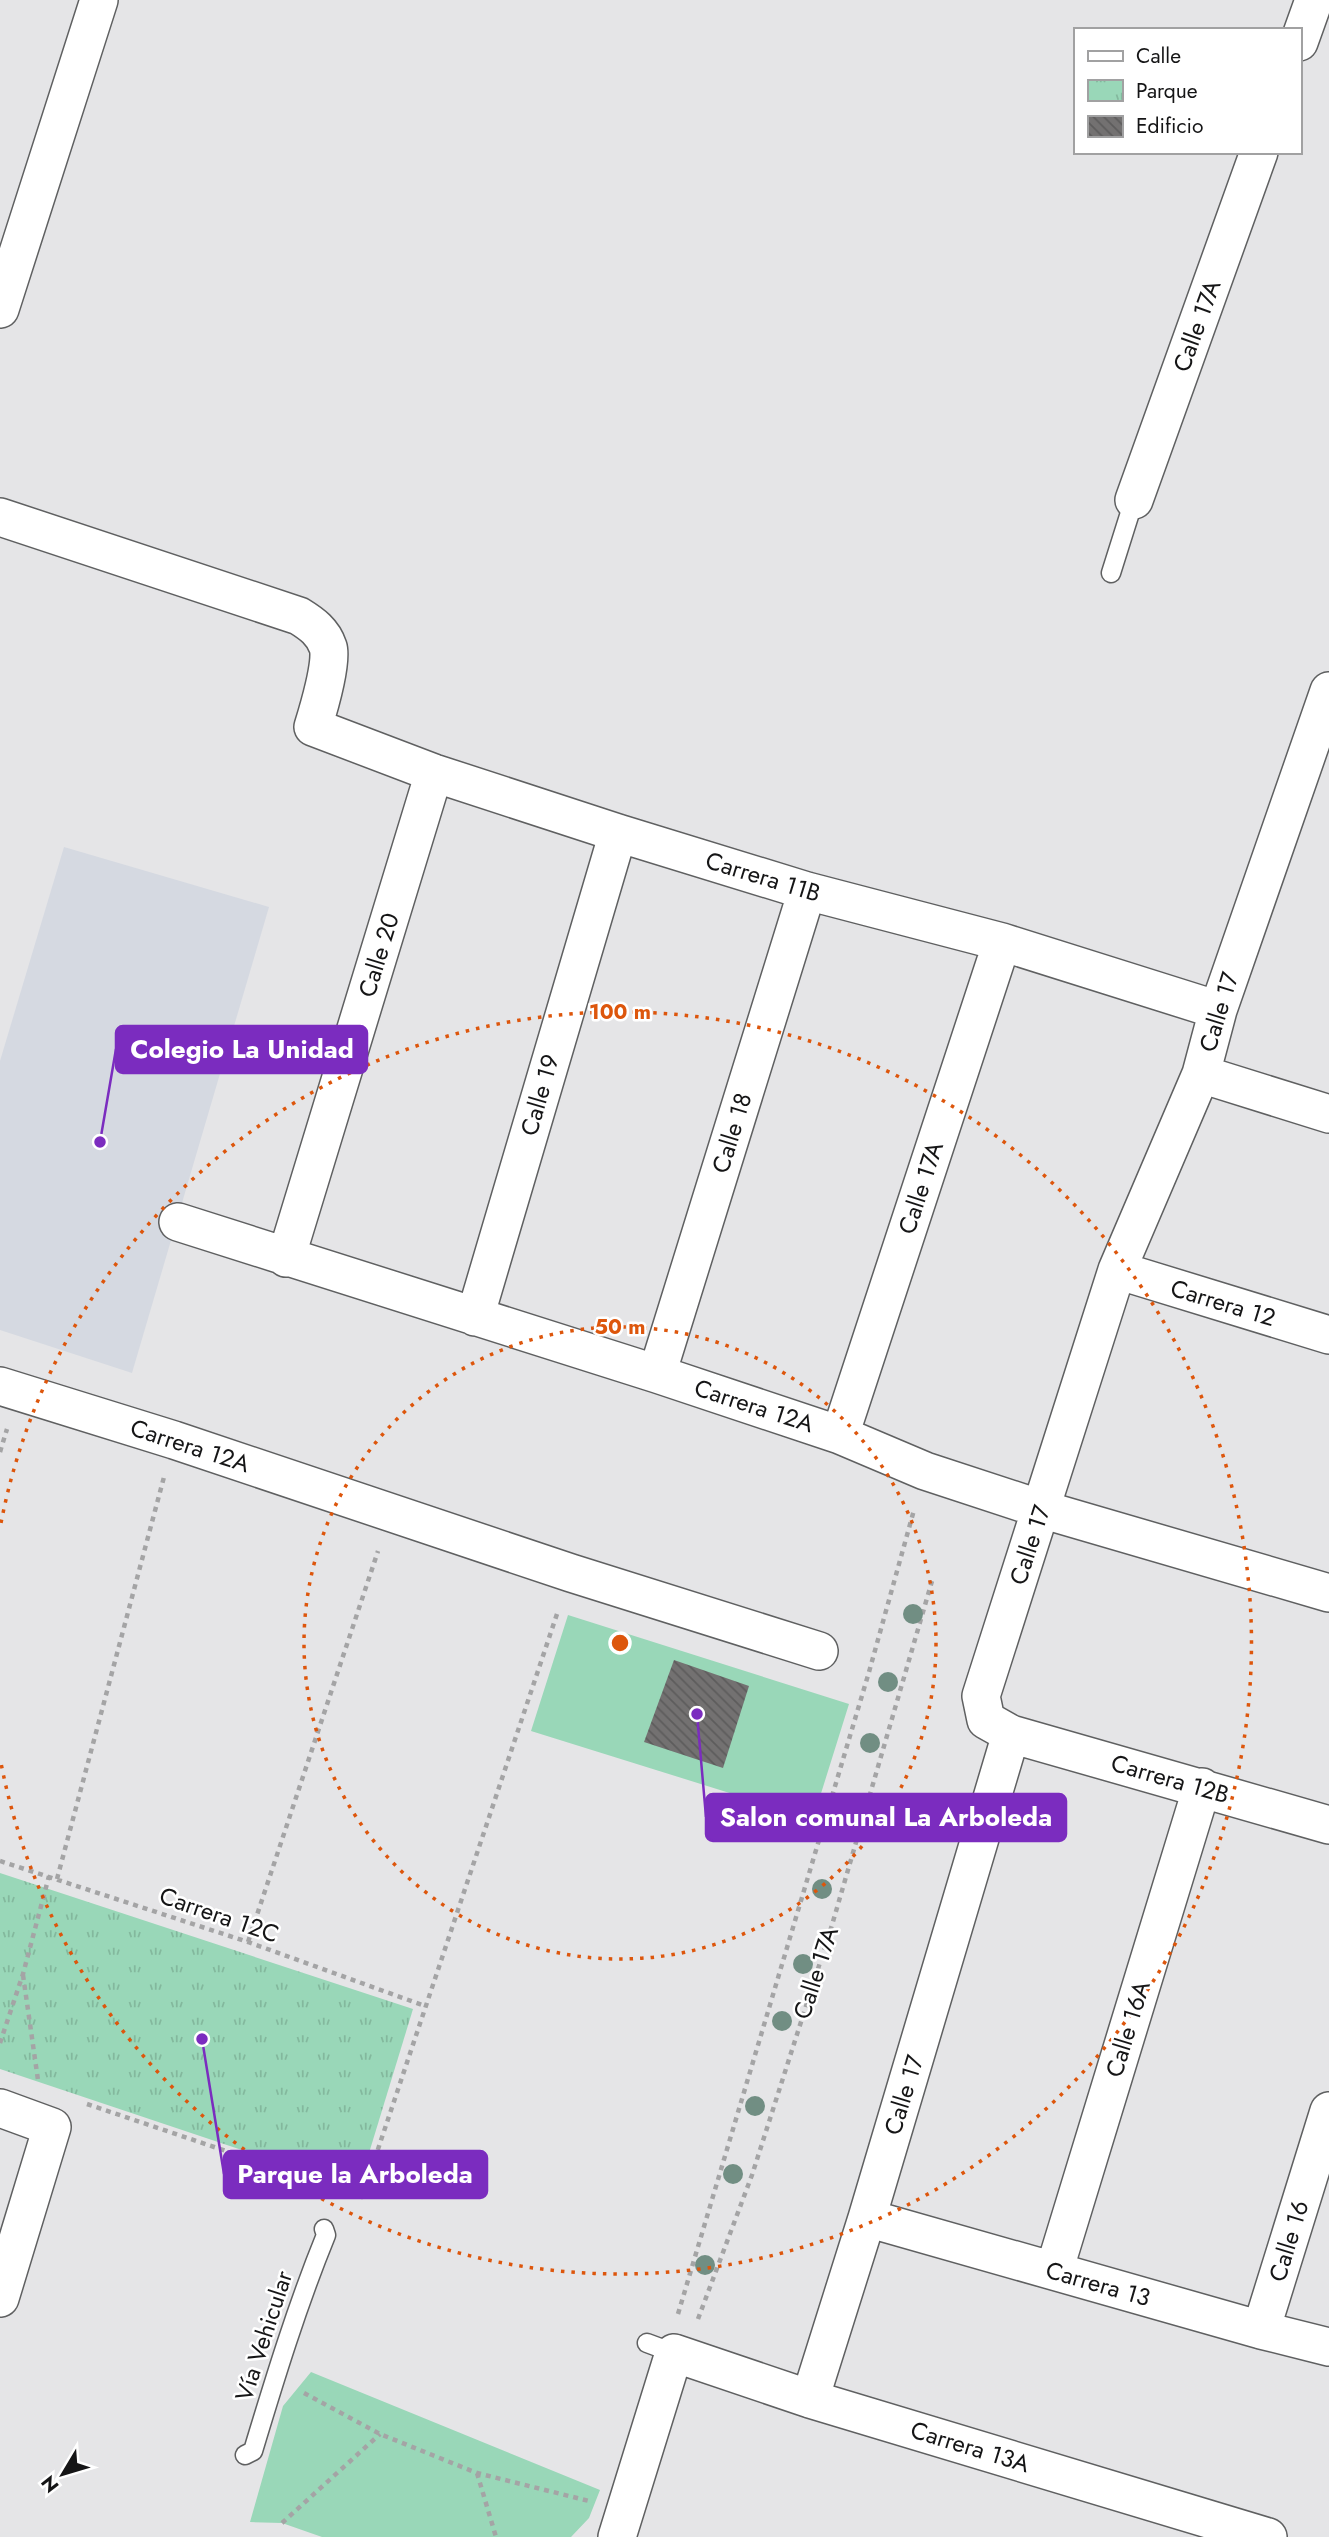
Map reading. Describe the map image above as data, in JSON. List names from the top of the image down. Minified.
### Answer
{"streets":{"street":["Calle 17A","Carrera 11B","Calle 20","Calle 17","Calle 19","Calle 18","Carrera 12","Carrera 12A","Carrera 12B","Calle 16A","Calle 16","Carrera 13","Carrera 13A"],"lane":["Vía Vehicular"],"path":["Carrera 12C"]},"crossings":[["Calle 17A","Carrera 11B"],["Calle 17A","Carrera 12A"],["Calle 17A","Carrera 13A"],["Carrera 11B","Calle 20"],["Carrera 11B","Calle 17"],["Carrera 11B","Calle 19"],["Carrera 11B","Calle 18"],["Calle 20","Carrera 12A"],["Calle 17","Carrera 12"],["Calle 17","Carrera 12A"],["Calle 17","Carrera 12B"],["Calle 17","Carrera 13"],["Calle 17","Carrera 13A"],["Calle 19","Carrera 12A"],["Calle 18","Carrera 12A"],["Carrera 12B","Calle 16A"],["Calle 16A","Carrera 13"],["Calle 16","Carrera 13"]],"places":["Colegio La Unidad","Salon comunal La Arboleda","Parque la Arboleda"],"legend":["Calle","Parque","Edificio"],"north":"bottom left","rings":["100 m","50 m"]}
